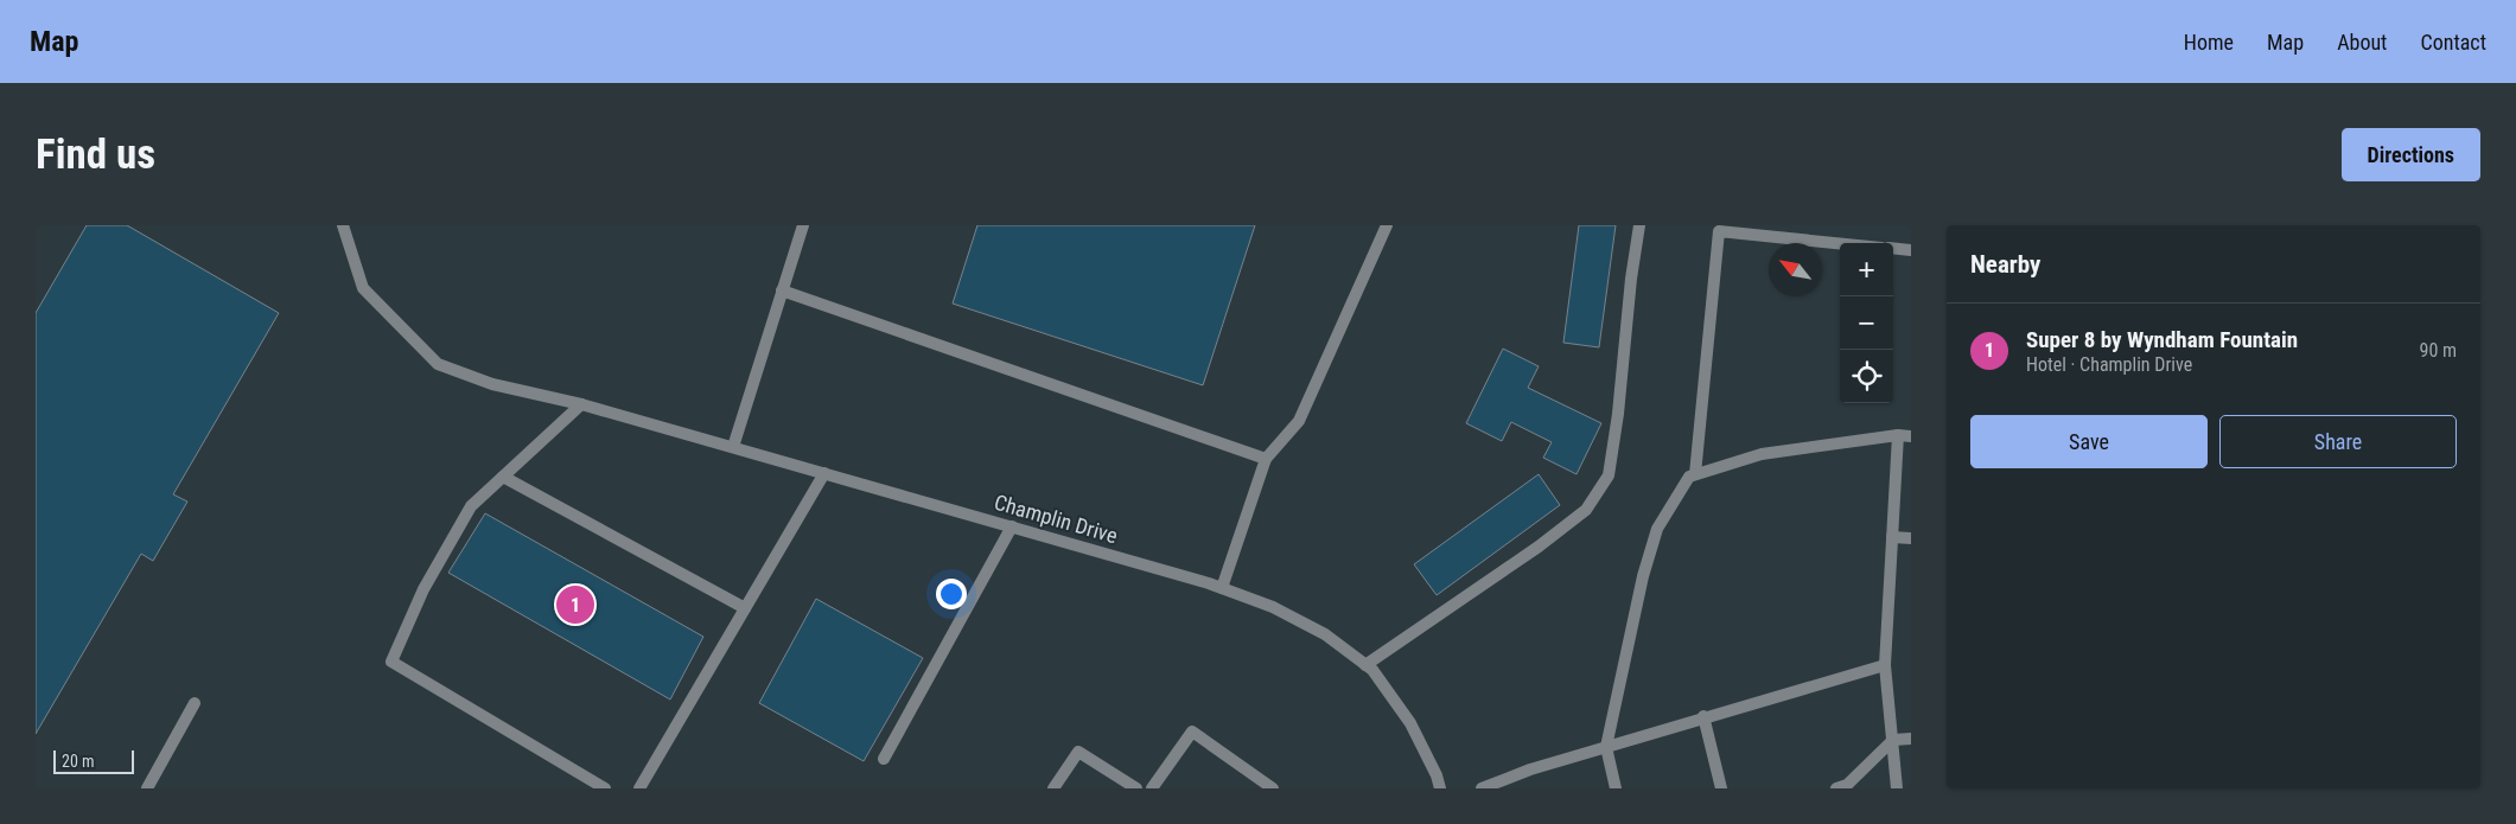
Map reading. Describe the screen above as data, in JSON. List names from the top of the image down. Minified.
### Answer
{"streets":{"street":["Champlin Drive"]},"scale_bar":"20 m","north":"top left","page":{"header":"Map","nav":["Home","Map","About","Contact"],"buttons":["Directions",["Save","Share"]],"title":"Find us","heading":"Nearby","map_buttons":["+","−"],"list":[{"mark":"1","name":"Super 8 by Wyndham Fountain","note":"Hotel · Champlin Drive","value":"90 m"}],"pins":"1","scale":"20 m"}}
